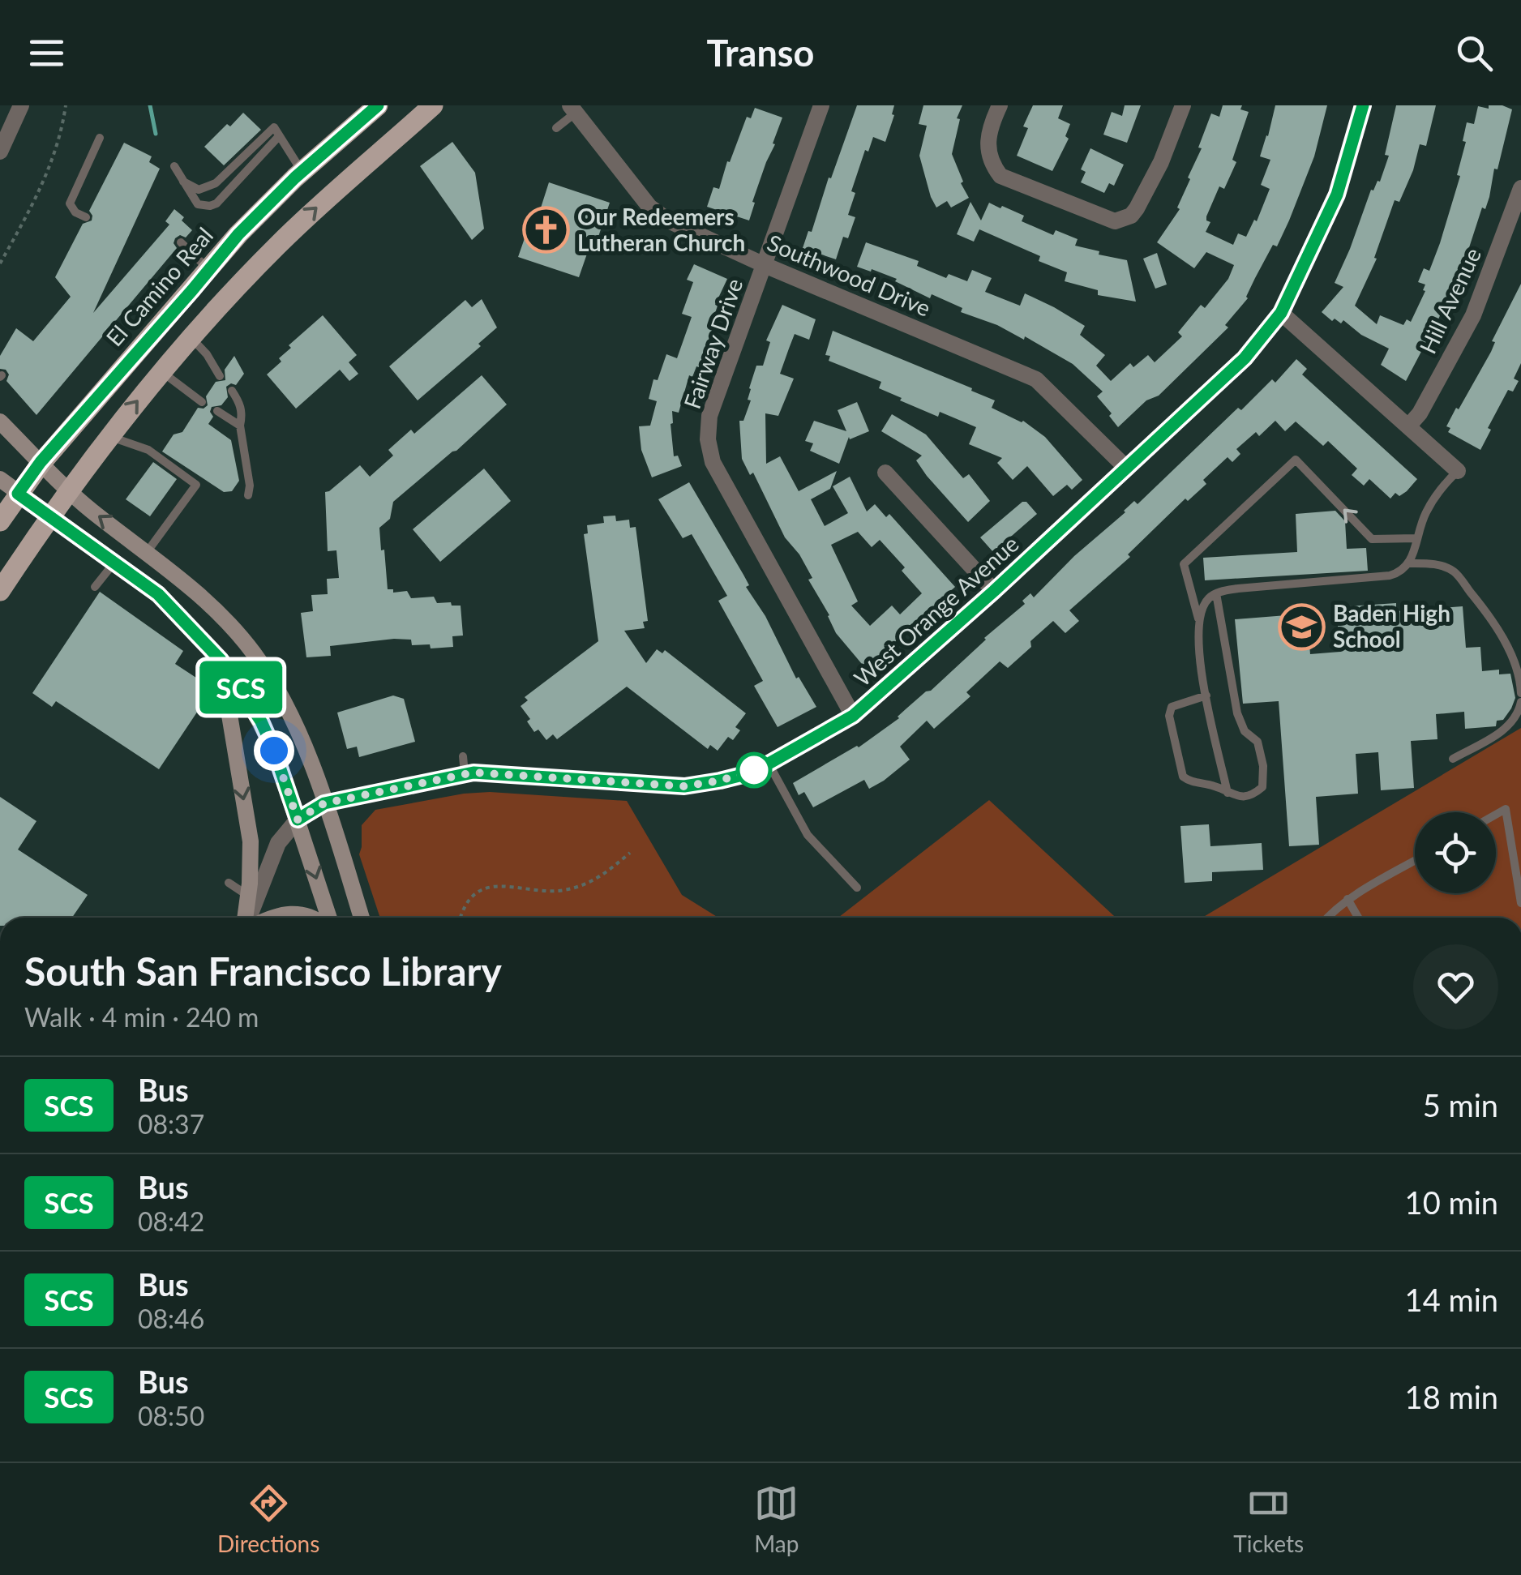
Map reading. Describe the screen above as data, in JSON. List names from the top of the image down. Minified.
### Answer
{"streets":{"main road":["El Camino Real"],"street":["Southwood Drive","Hill Avenue","Fairway Drive","West Orange Avenue"]},"crossings":[["Southwood Drive","Fairway Drive"],["Southwood Drive","West Orange Avenue"],["Fairway Drive","West Orange Avenue"]],"places":{"church":["Our Redeemers Lutheran Church"],"school or university":["Baden High School"]},"lines":["bus line SCS"],"page":{"header":"Transo","on_map":"SCS","heading":["South San Francisco Library","Walk · 4 min · 240 m"],"list":[{"mark":"SCS","name":"Bus","note":"08:37","value":"5 min"},{"mark":"SCS","name":"Bus","note":"08:42","value":"10 min"},{"mark":"SCS","name":"Bus","note":"08:46","value":"14 min"},{"mark":"SCS","name":"Bus","note":"08:50","value":"18 min"}],"tabs":["Directions","Map","Tickets"]}}
